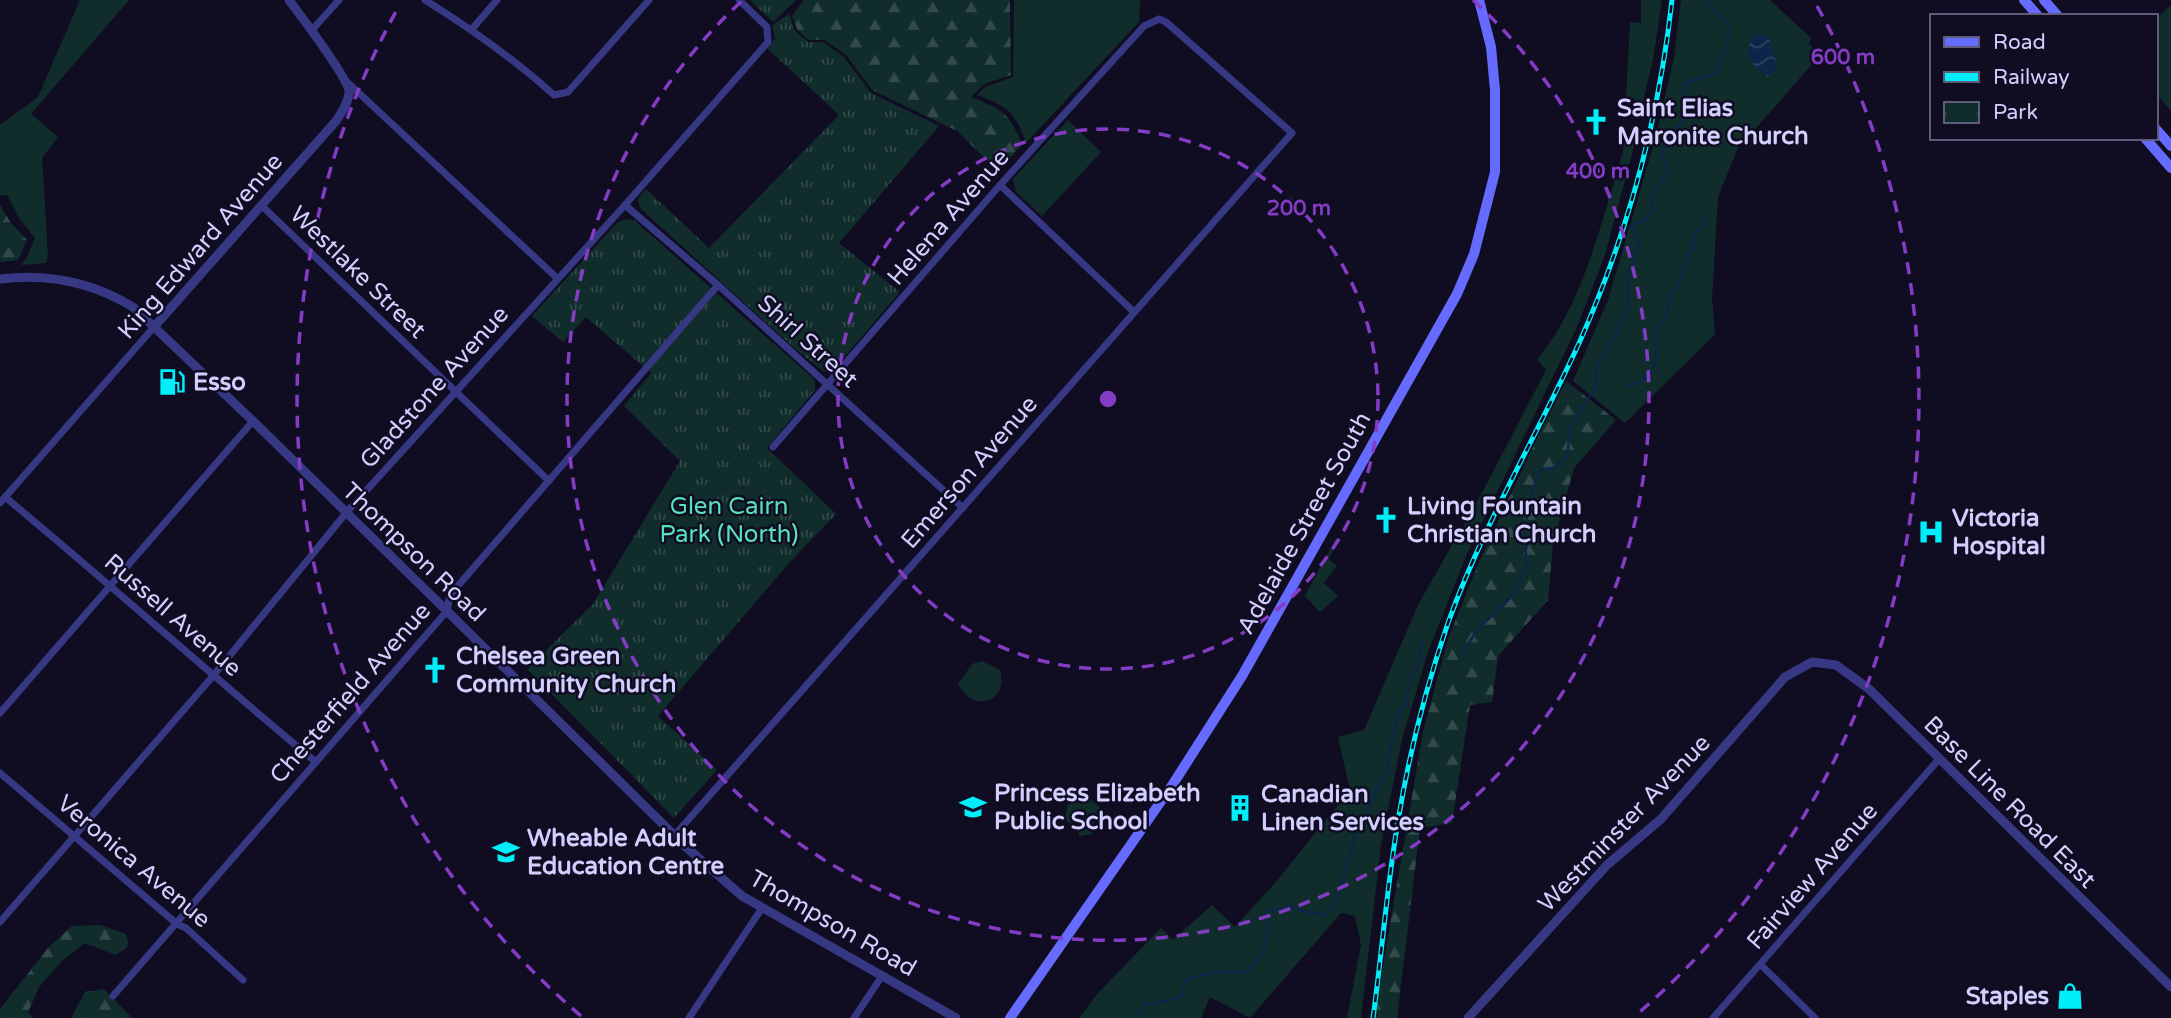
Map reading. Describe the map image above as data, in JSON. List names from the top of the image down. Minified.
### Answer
{"streets":{"main road":["Adelaide Street South"],"street":["Helena Avenue","King Edward Avenue","Westlake Street","Shirl Street","Gladstone Avenue","Emerson Avenue","Thompson Road","Russell Avenue","Chesterfield Avenue","Base Line Road East","Westminster Avenue","Veronica Avenue","Fairview Avenue"]},"crossings":[["Helena Avenue","Shirl Street"],["Helena Avenue","Emerson Avenue"],["King Edward Avenue","Westlake Street"],["King Edward Avenue","Thompson Road"],["King Edward Avenue","Russell Avenue"],["Westlake Street","Gladstone Avenue"],["Westlake Street","Chesterfield Avenue"],["Shirl Street","Gladstone Avenue"],["Shirl Street","Emerson Avenue"],["Shirl Street","Chesterfield Avenue"],["Gladstone Avenue","Thompson Road"],["Gladstone Avenue","Russell Avenue"],["Gladstone Avenue","Veronica Avenue"],["Emerson Avenue","Thompson Road"],["Thompson Road","Chesterfield Avenue"],["Russell Avenue","Chesterfield Avenue"],["Chesterfield Avenue","Veronica Avenue"],["Base Line Road East","Westminster Avenue"],["Base Line Road East","Fairview Avenue"]],"parks":["Glen Cairn Park (North)"],"places":{"church":["Saint Elias Maronite Church","Living Fountain Christian Church","Chelsea Green Community Church"],"fuel station":["Esso"],"hospital":["Victoria Hospital"],"school or university":["Princess Elizabeth Public School","Wheable Adult Education Centre"],"building":["Canadian Linen Services"],"shop":["Staples"]},"legend":["Road","Railway","Park"],"rings":["600 m","400 m","200 m"]}
